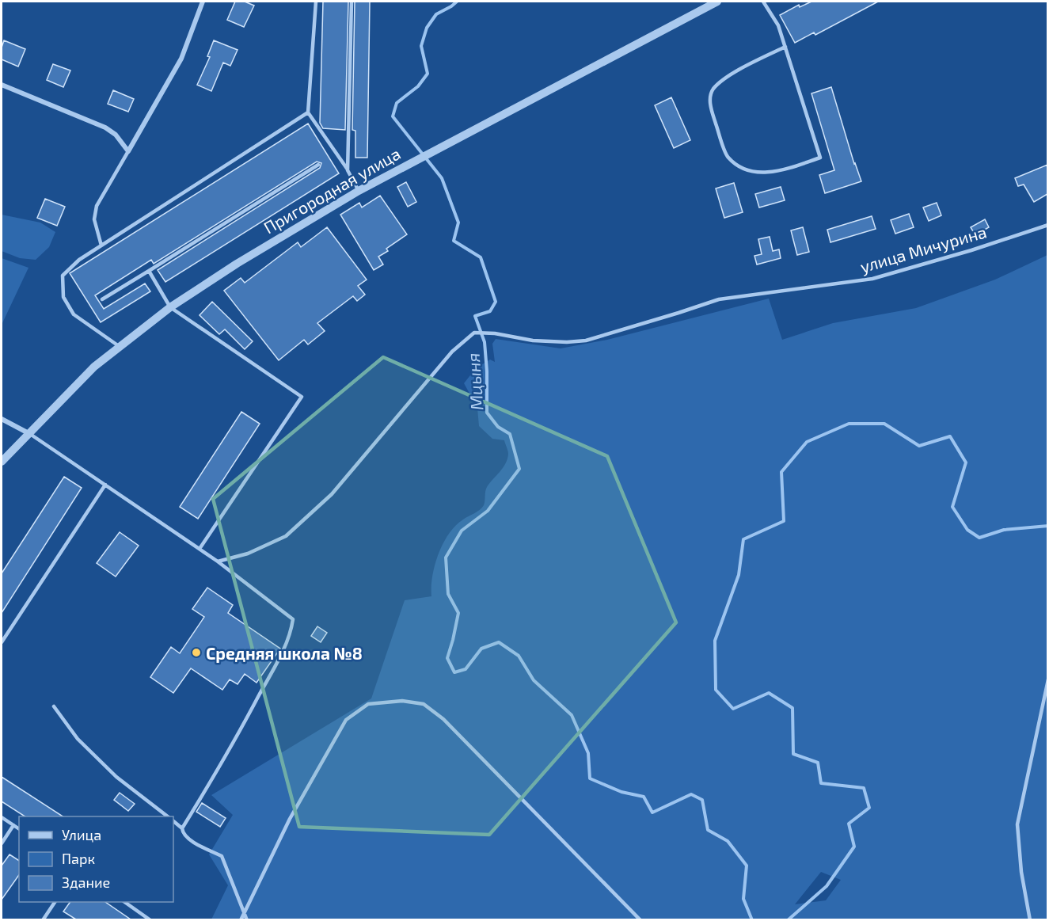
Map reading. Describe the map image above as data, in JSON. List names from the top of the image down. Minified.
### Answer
{"streets":{"street":["Пригородная улица"],"lane":["улица Мичурина"]},"water":["Мцыня"],"places":["Средняя школа №8"],"legend":["Улица","Парк","Здание"]}
